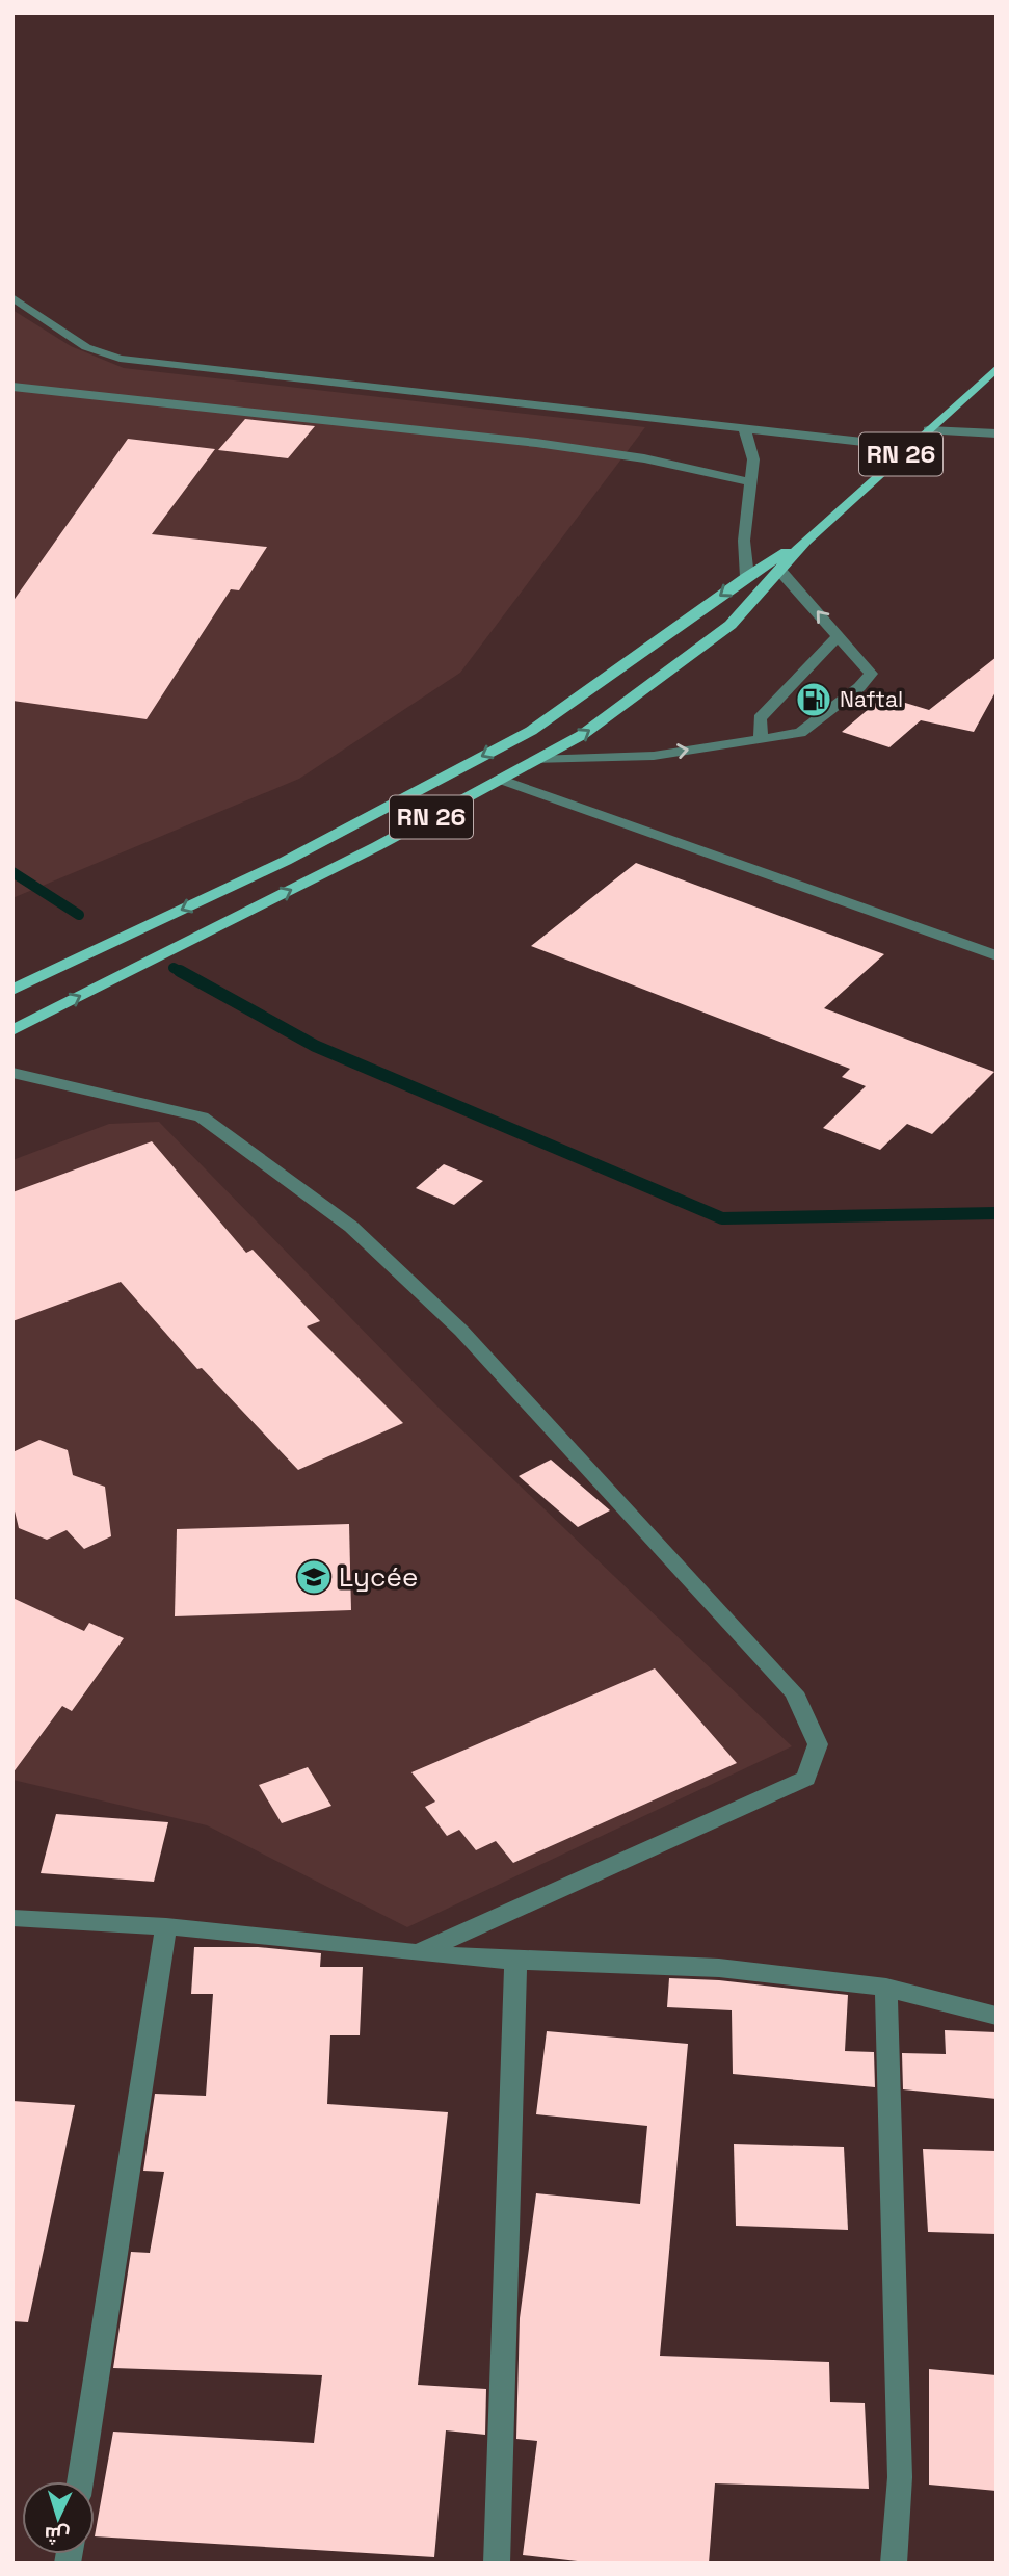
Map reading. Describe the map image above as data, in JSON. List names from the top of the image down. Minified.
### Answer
{"streets":{"main road":["RN 26"]},"places":{"fuel station":["Naftal"],"school or university":["Lycée"]},"north":"bottom"}
